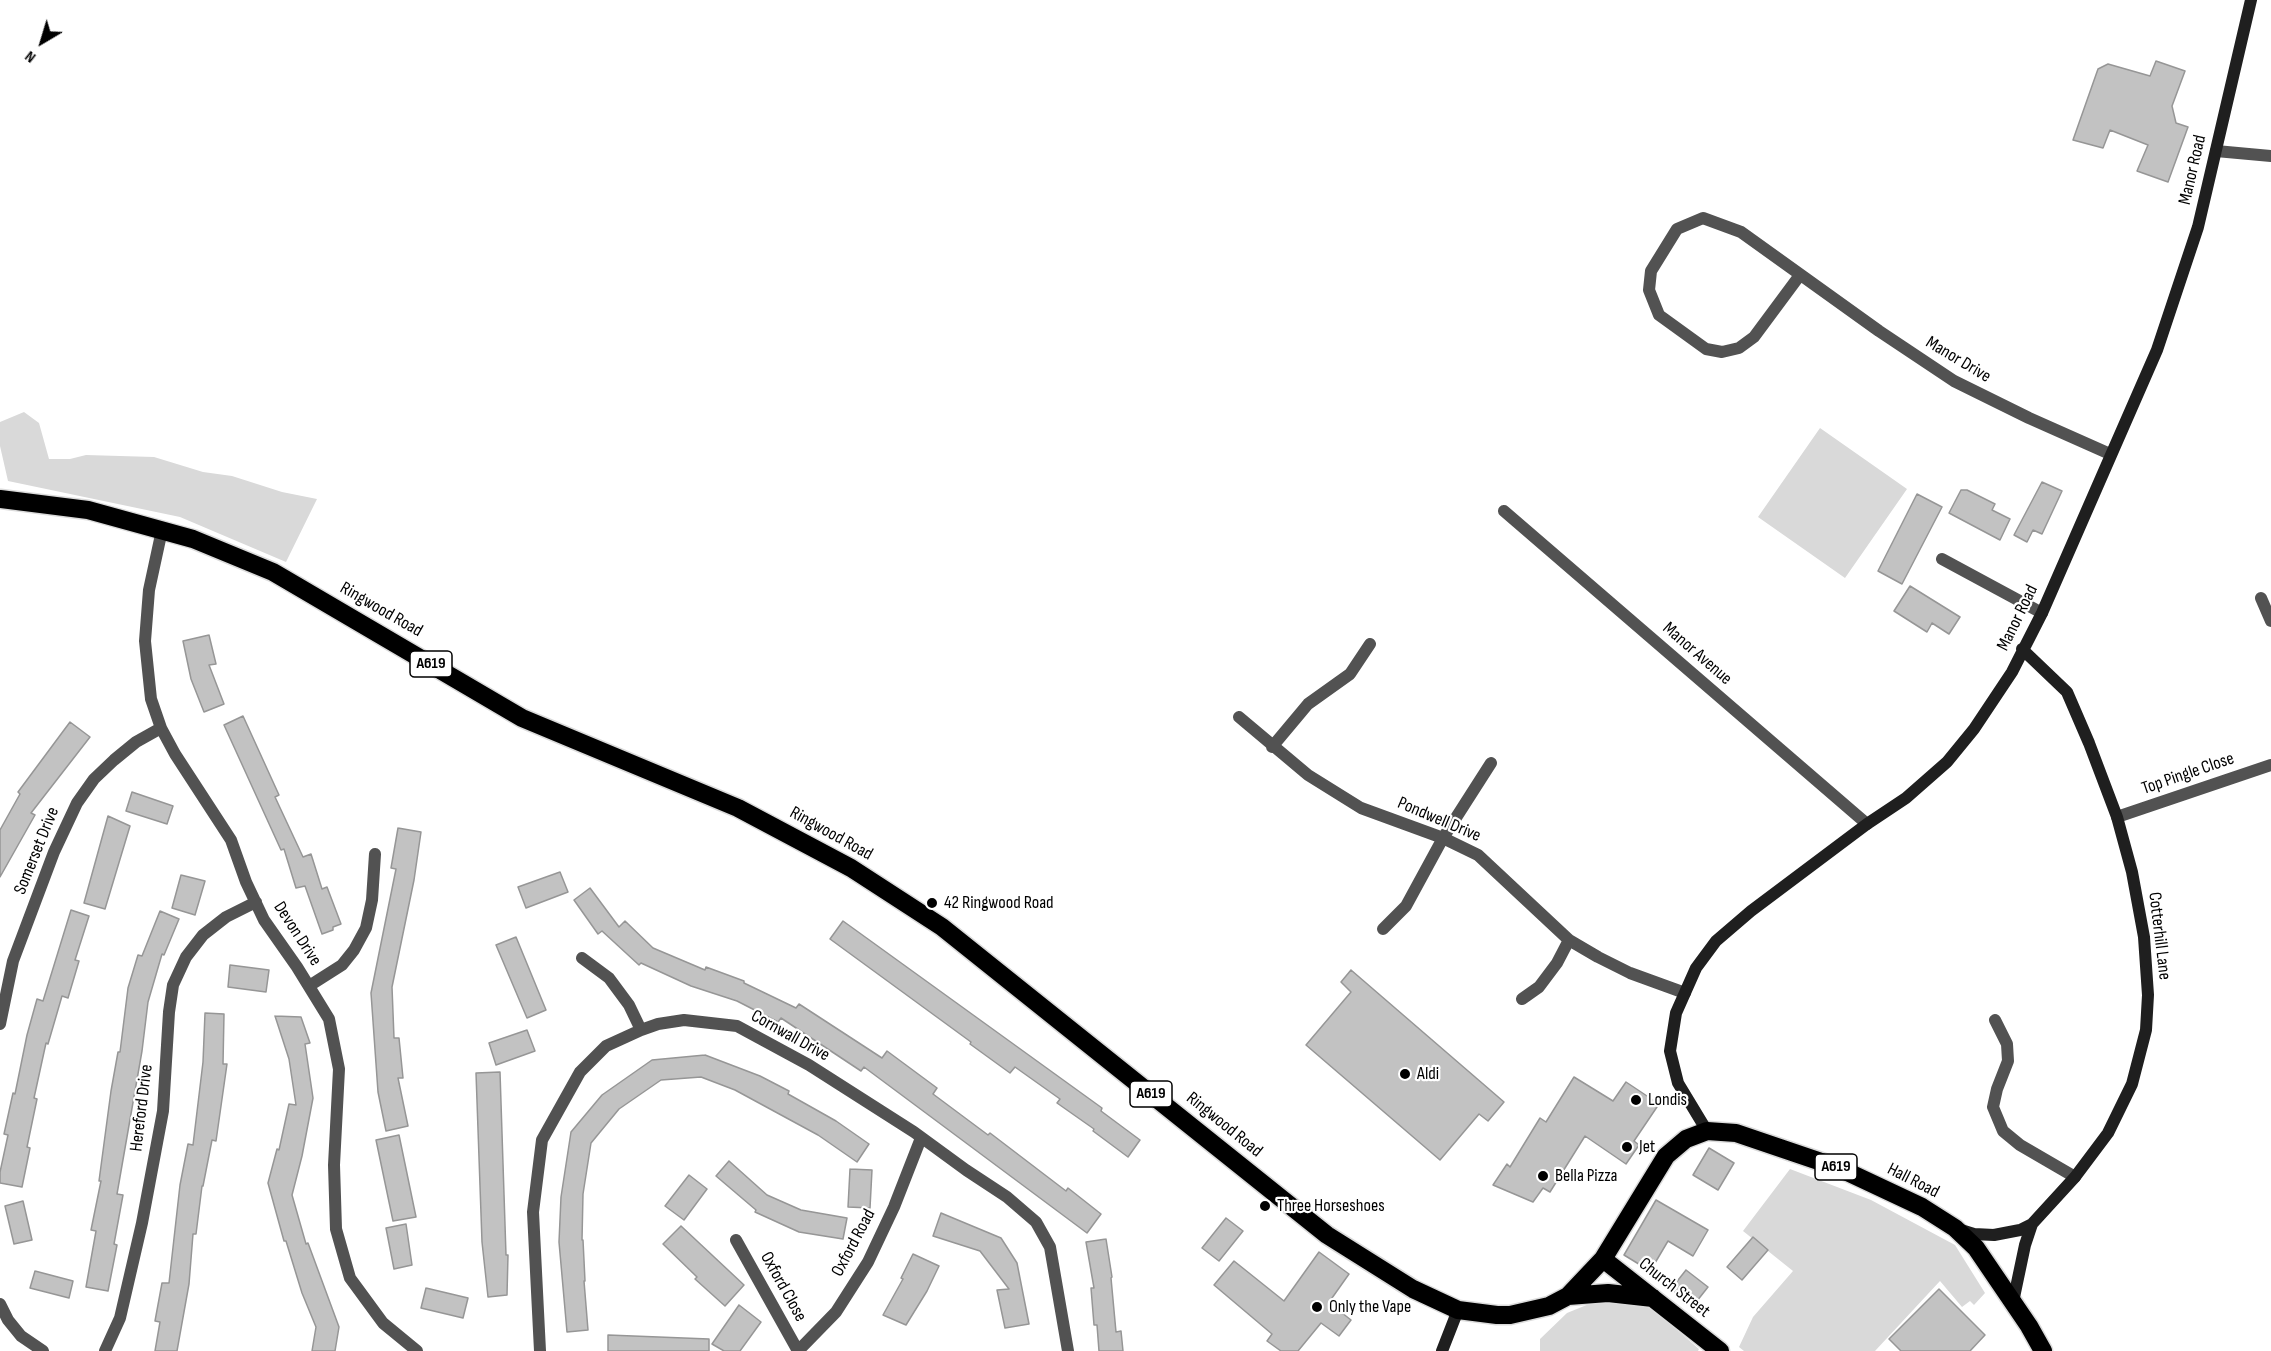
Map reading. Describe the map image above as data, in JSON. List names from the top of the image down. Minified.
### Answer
{"streets":{"highway":["Ringwood Road","A619","Hall Road","Church Street"],"street":["Manor Road","Manor Drive","Manor Avenue","Top Pingle Close","Pondwell Drive","Somerset Drive","Devon Drive","Cotterhill Lane","Cornwall Drive","Hereford Drive","Oxford Road","Oxford Close"]},"crossings":[["Manor Road","Manor Drive"],["Manor Road","Manor Avenue"],["Manor Road","A619"],["Manor Road","Pondwell Drive"],["Manor Road","Cotterhill Lane"],["Manor Road","Hall Road"],["Ringwood Road","A619"],["Ringwood Road","Devon Drive"],["Ringwood Road","Church Street"],["A619","Hall Road"],["A619","Church Street"],["Top Pingle Close","Cotterhill Lane"],["Somerset Drive","Devon Drive"],["Devon Drive","Hereford Drive"],["Cotterhill Lane","Hall Road"],["Cornwall Drive","Oxford Road"],["Oxford Road","Oxford Close"]],"places":["42 Ringwood Road","Aldi","Londis","Jet","Bella Pizza","Three Horseshoes","Only the Vape"],"north":"bottom left"}
